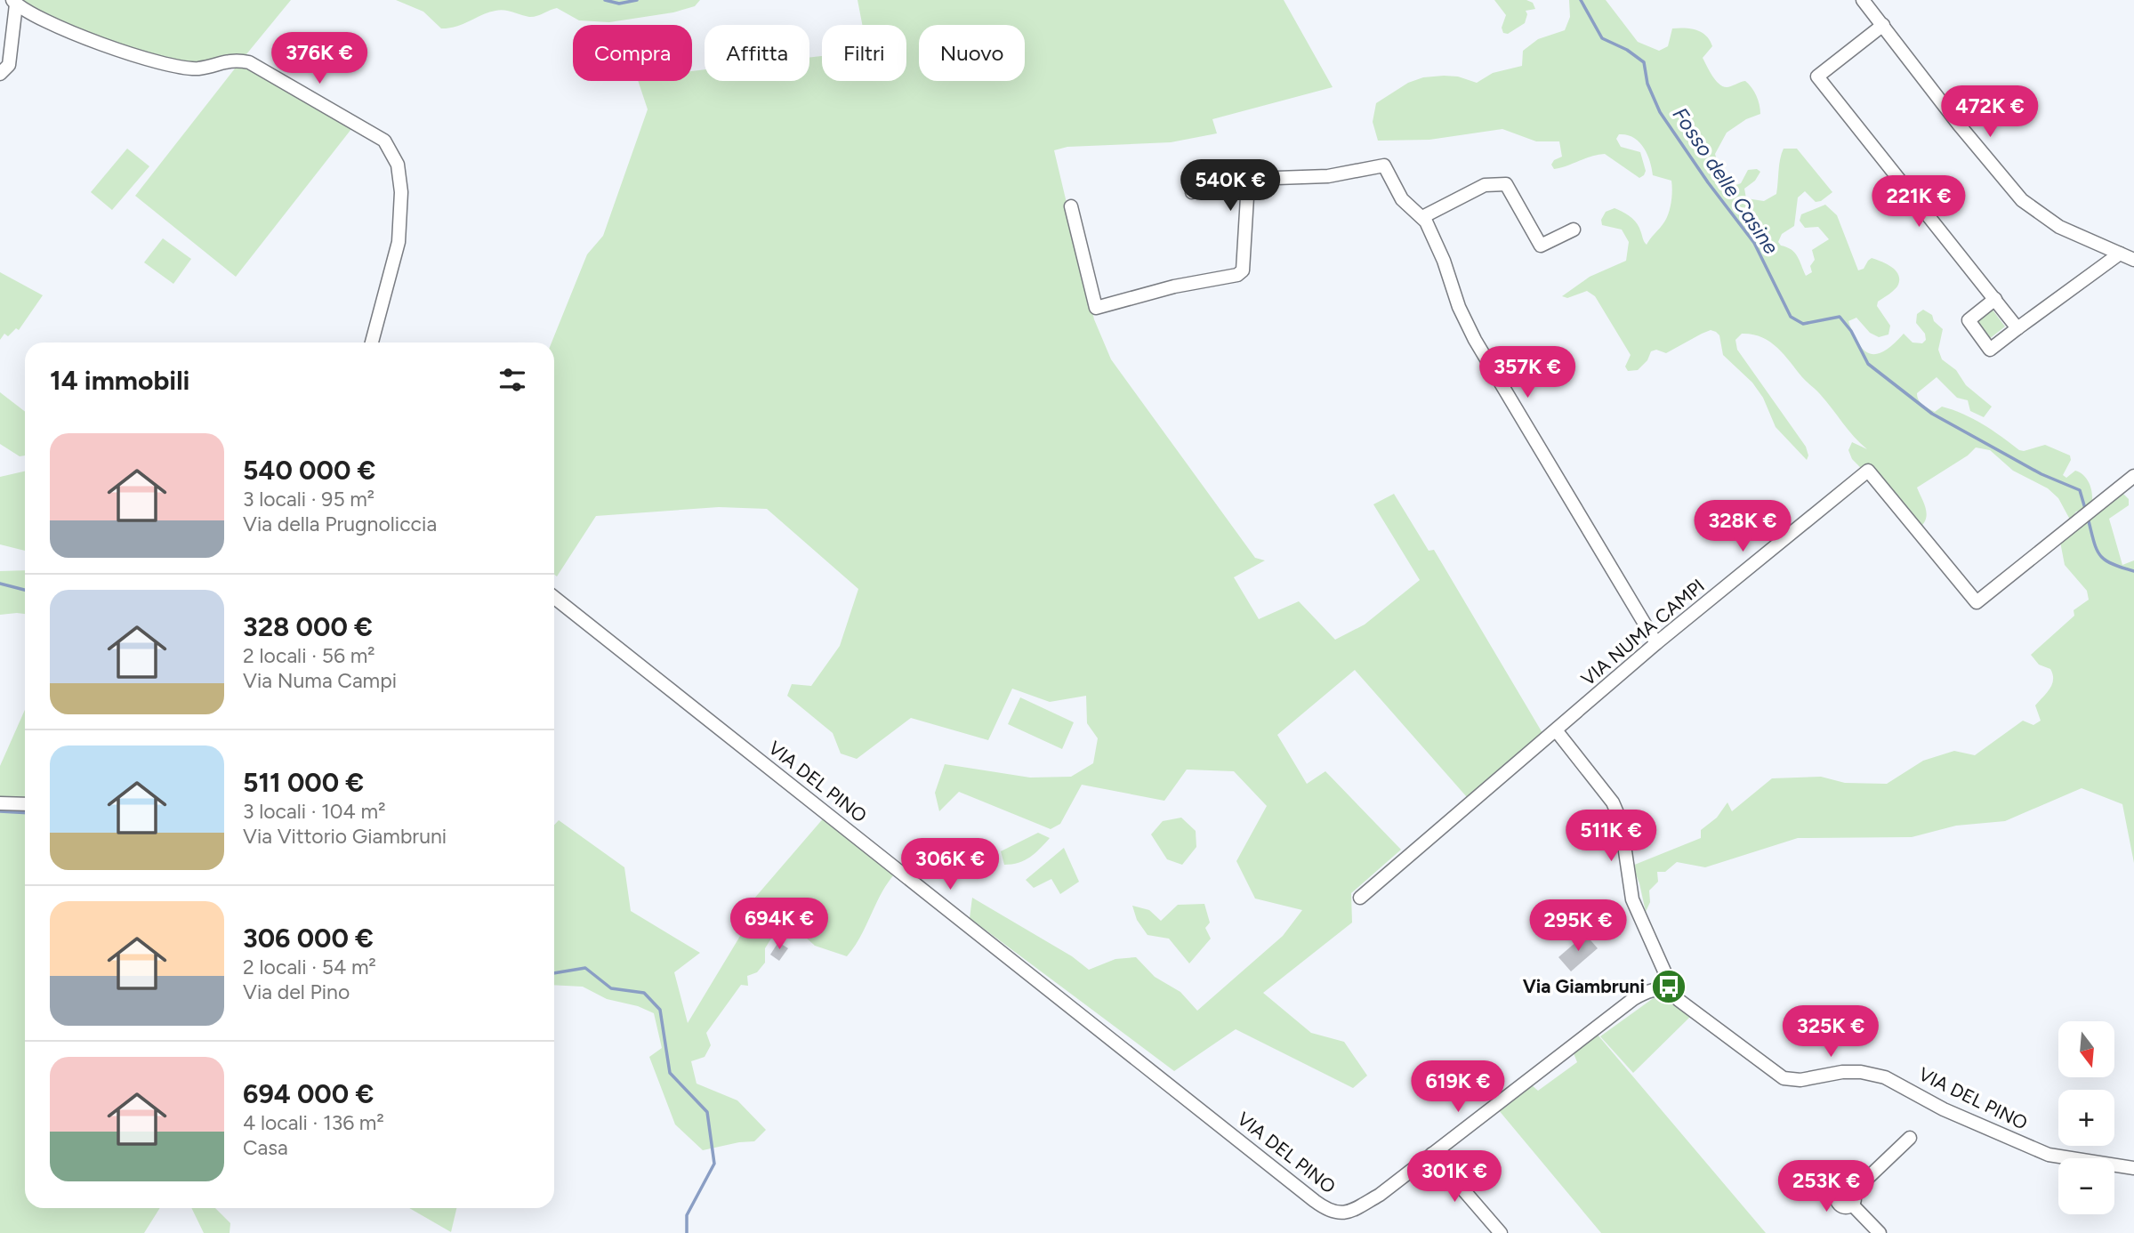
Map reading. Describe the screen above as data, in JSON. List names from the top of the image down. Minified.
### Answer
{"streets":{"street":["VIA NUMA CAMPI","VIA DEL PINO"]},"water":["Fosso delle Casine"],"places":{"bus stop":["Via Giambruni"]},"north":"bottom","page":{"chip":["Compra","Affitta","Filtri","Nuovo"],"price":["376K €","472K €","540K €","221K €","357K €","328K €","511K €","306K €","694K €","295K €","325K €","619K €","301K €","253K €"],"heading":"14 immobili","list":[{"name":"540 000 €","note":"3 locali · 95 m² · Via della Prugnoliccia"},{"name":"328 000 €","note":"2 locali · 56 m² · Via Numa Campi"},{"name":"511 000 €","note":"3 locali · 104 m² · Via Vittorio Giambruni"},{"name":"306 000 €","note":"2 locali · 54 m² · Via del Pino"},{"name":"694 000 €","note":"4 locali · 136 m² · Casa"}],"map_buttons":["+","−"]}}
